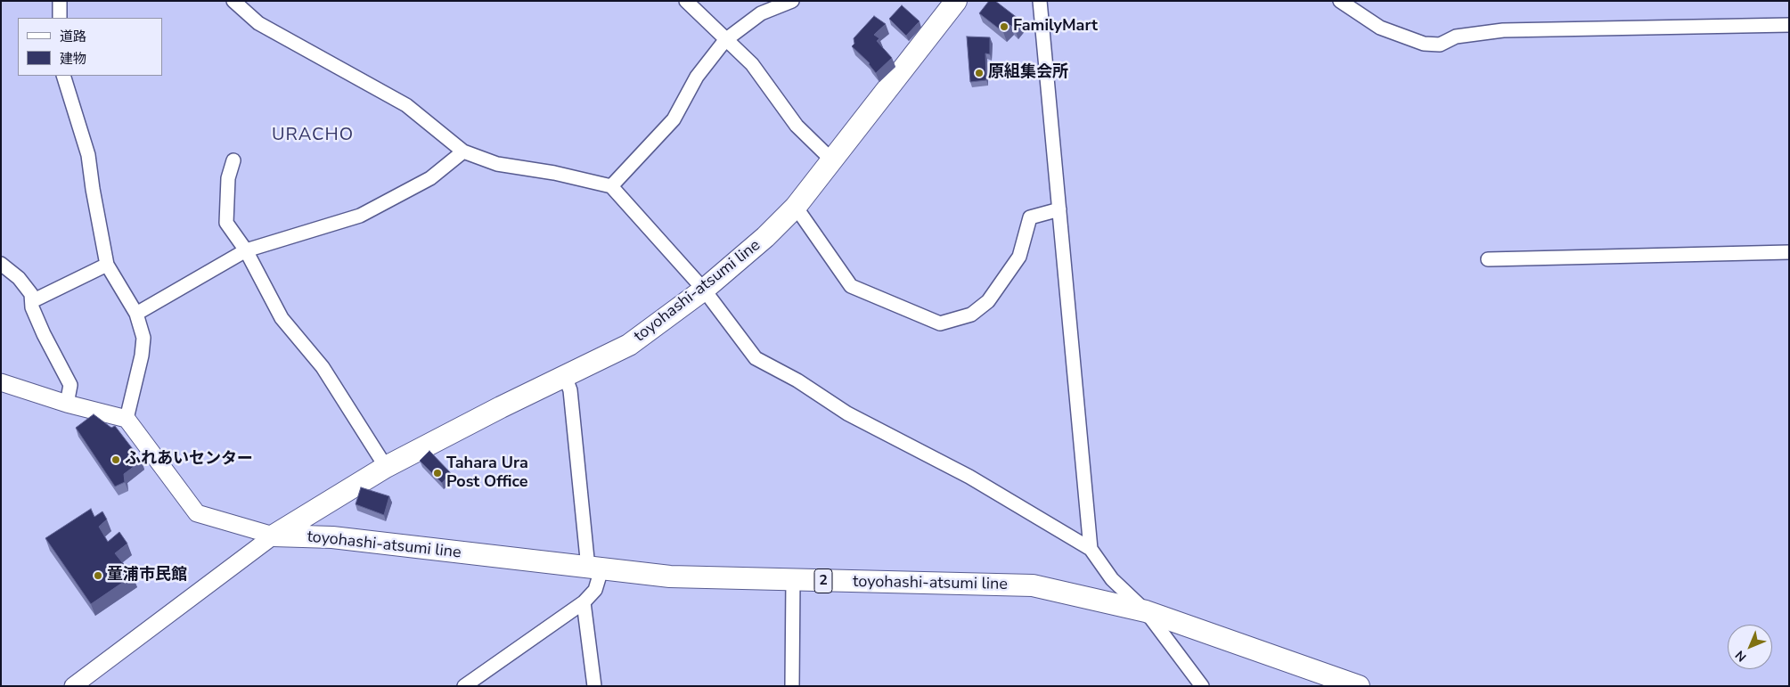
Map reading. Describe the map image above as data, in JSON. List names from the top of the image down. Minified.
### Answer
{"streets":{"main road":["toyohashi-atsumi line","2"]},"districts":["URACHO"],"places":["FamilyMart","原組集会所","ふれあいセンター","Tahara Ura Post Office","童浦市民館"],"legend":["道路","建物"],"north":"bottom left"}
